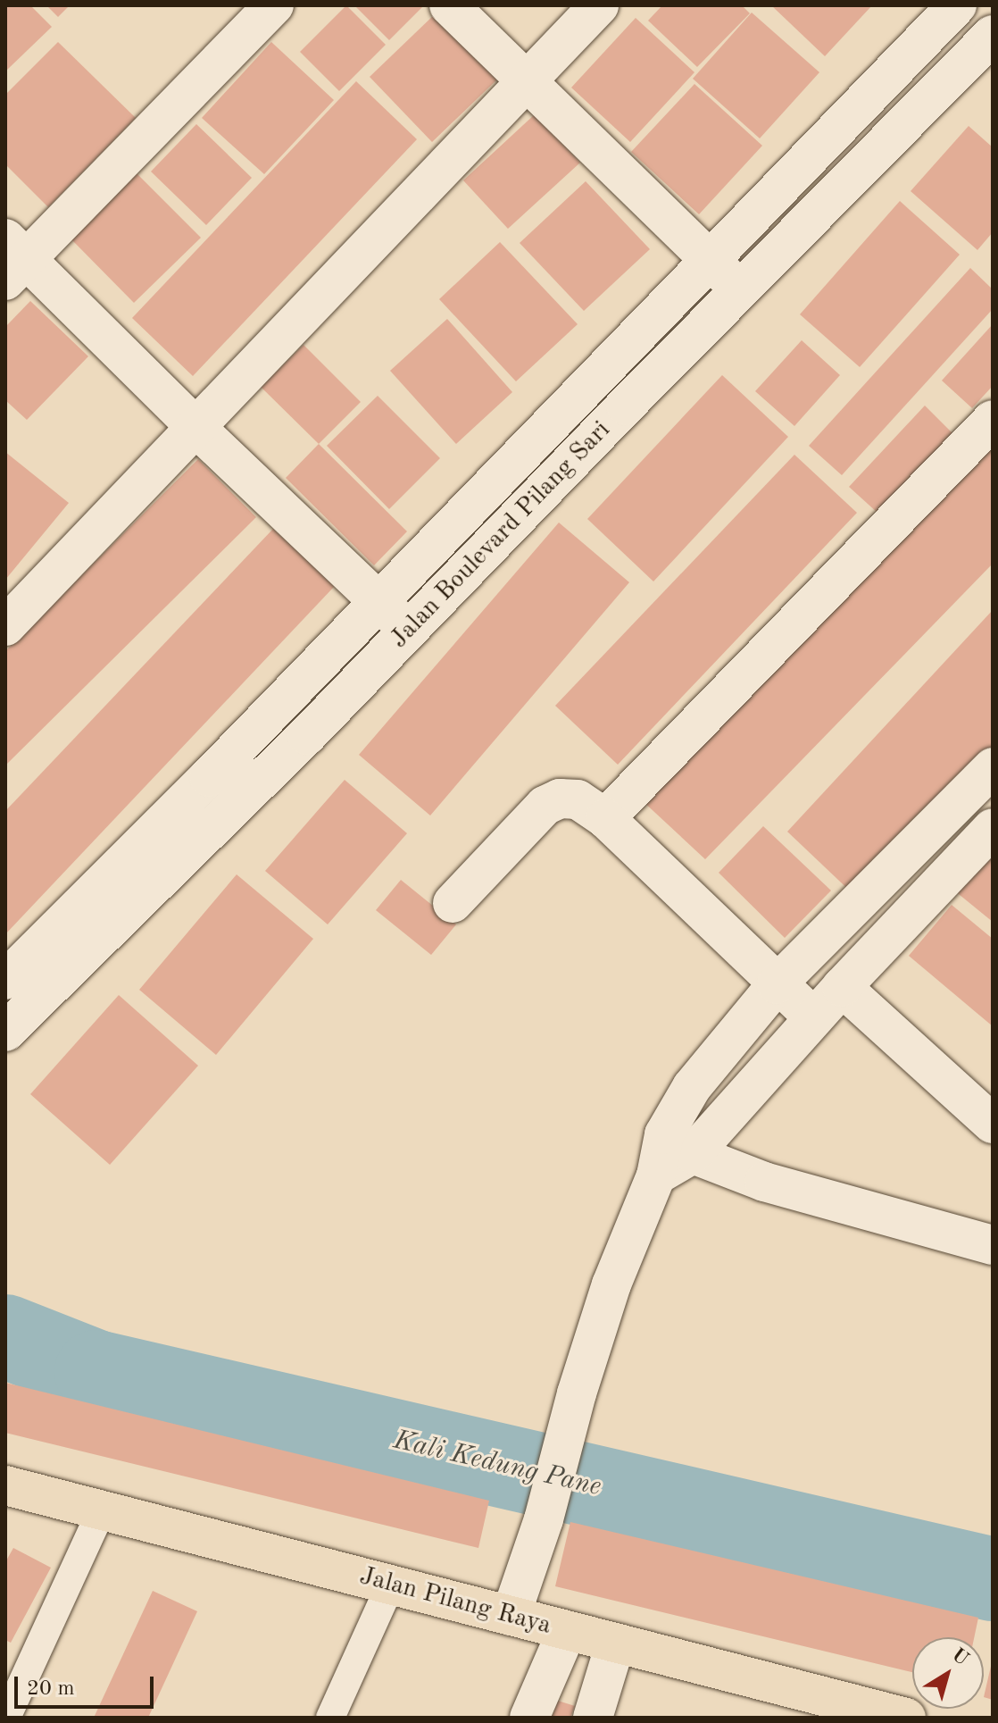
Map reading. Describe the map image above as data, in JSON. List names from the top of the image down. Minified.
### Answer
{"streets":{"highway":["Jalan Pilang Raya"],"street":["Jalan Boulevard Pilang Sari"]},"water":["Kali Kedung Pane"],"scale_bar":"20 m","north":"top right"}
